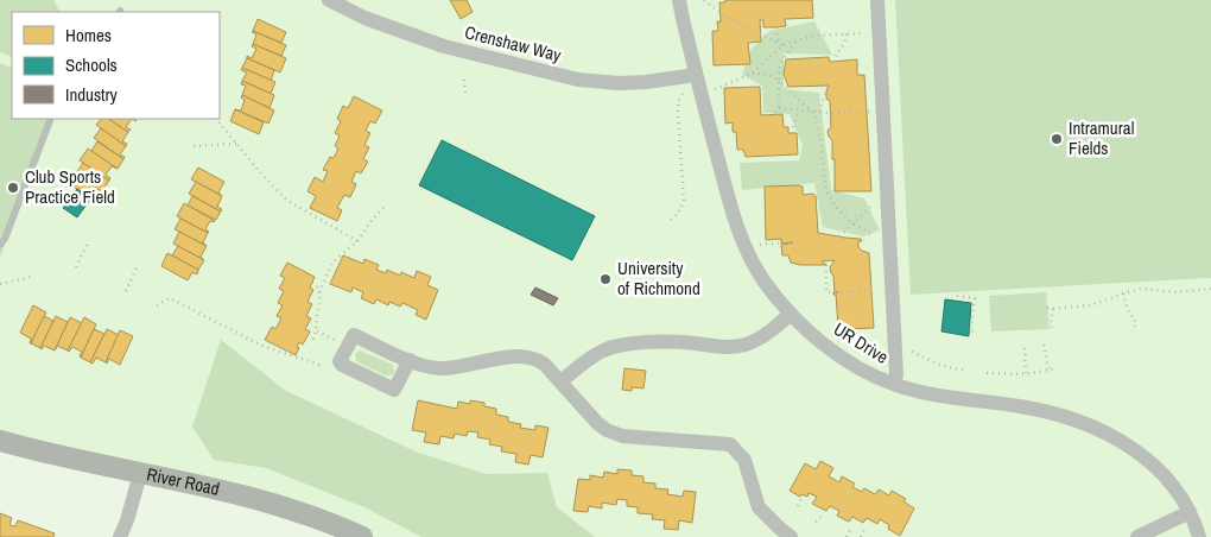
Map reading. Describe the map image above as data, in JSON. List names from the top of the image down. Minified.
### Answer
{"streets":{"main road":["River Road"],"street":["Crenshaw Way","UR Drive"]},"crossings":[["Crenshaw Way","UR Drive"]],"places":["Intramural Fields","Club Sports Practice Field","University of Richmond"],"legend":["Homes","Schools","Industry"]}
